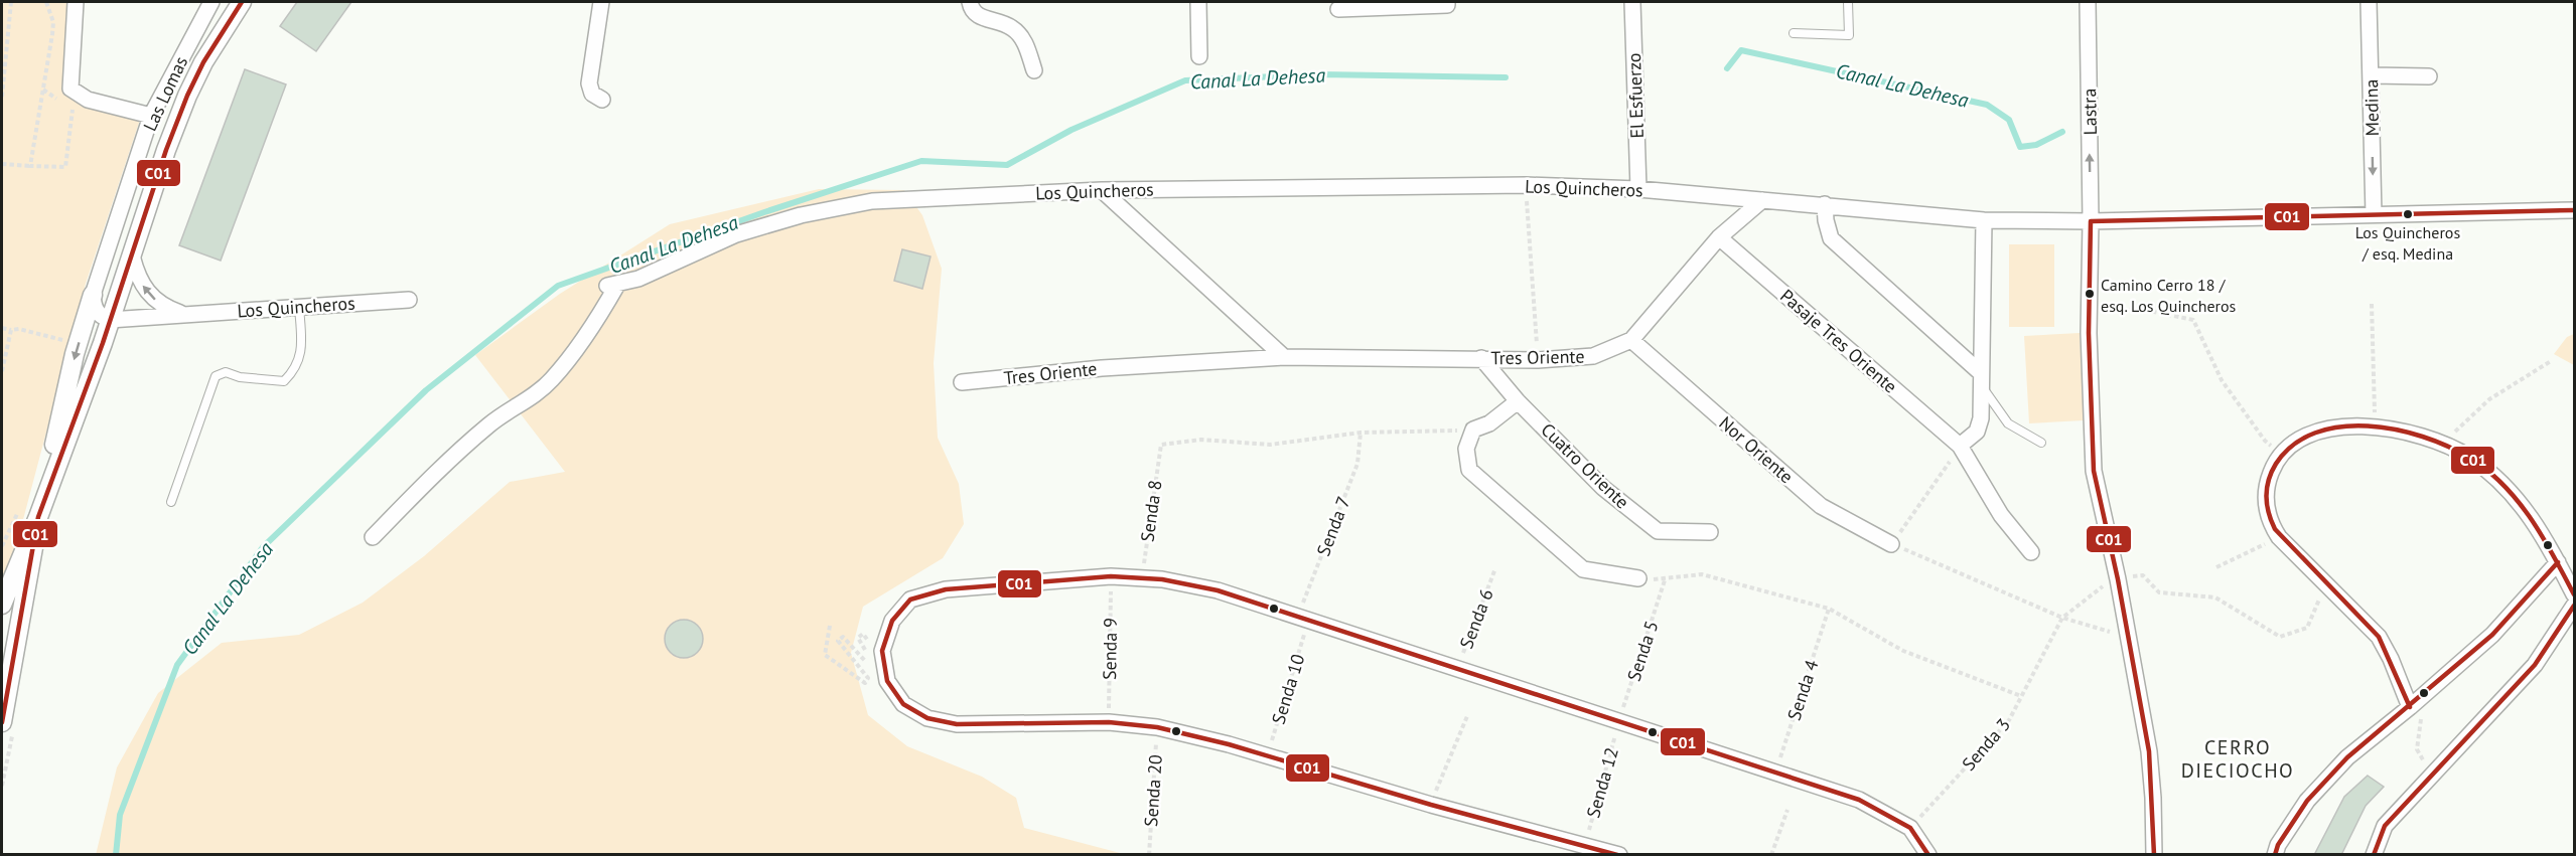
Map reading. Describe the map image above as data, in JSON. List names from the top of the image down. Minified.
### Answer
{"streets":{"street":["Las Lomas","El Esfuerzo","Medina","Lastra","Los Quincheros","Pasaje Tres Oriente","Tres Oriente","Nor Oriente","Cuatro Oriente"],"path":["Senda 8","Senda 7","Senda 6","Senda 9","Senda 5","Senda 10","Senda 4","Senda 3","Senda 12","Senda 20"]},"crossings":[["El Esfuerzo","Los Quincheros"],["Medina","Los Quincheros"],["Lastra","Los Quincheros"],["Los Quincheros","Tres Oriente"],["Pasaje Tres Oriente","Tres Oriente"],["Tres Oriente","Nor Oriente"],["Tres Oriente","Cuatro Oriente"],["Senda 8","Senda 7"],["Senda 7","Senda 10"],["Senda 5","Senda 12"]],"one_way":["Medina"],"districts":["CERRO DIECIOCHO"],"water":["Canal La Dehesa"],"places":["Los Quincheros / esq. Medina","Camino Cerro 18 / esq. Los Quincheros"],"lines":["transit line C01"]}
